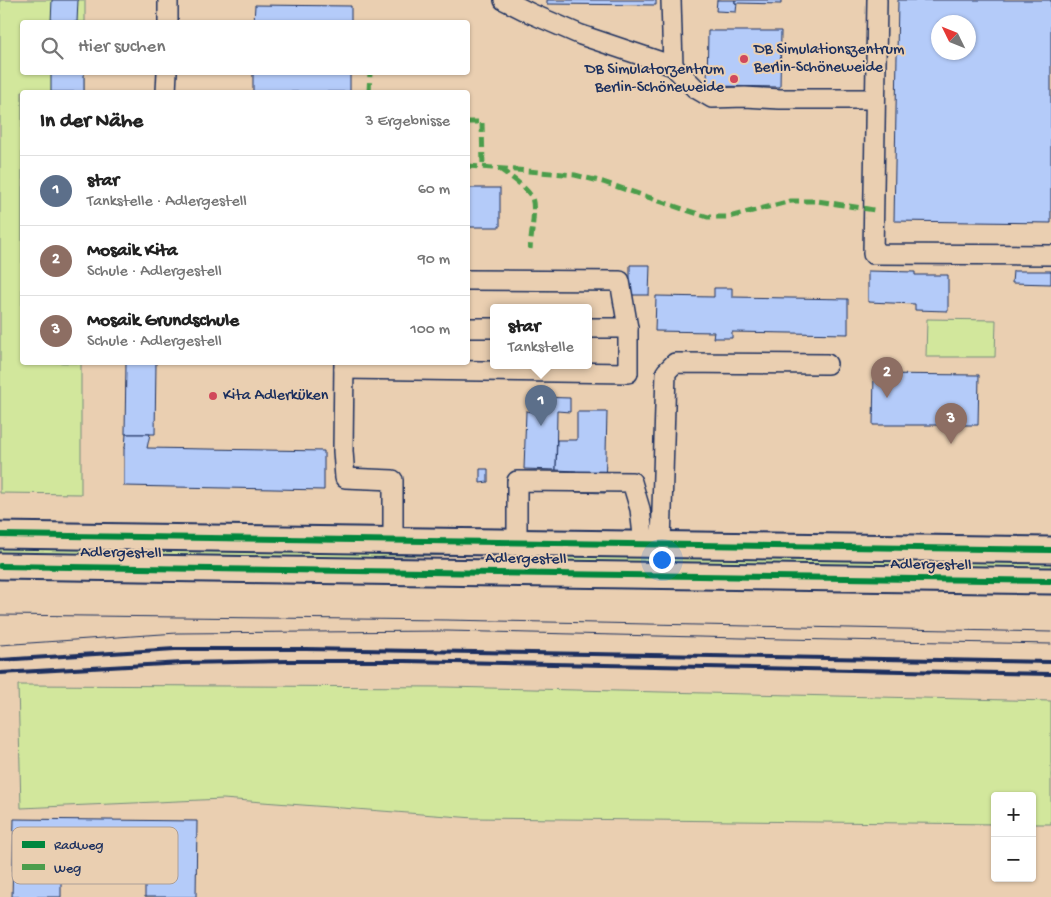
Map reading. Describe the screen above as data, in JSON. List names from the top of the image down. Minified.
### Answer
{"streets":{"main road":["Adlergestell"]},"places":["DB Simulationszentrum Berlin-Schöneweide","DB Simulatorzentrum Berlin-Schöneweide","Kita Adlerküken"],"legend":["Radweg","Weg"],"north":"top left","page":{"search":"Hier suchen","heading":["In der Nähe","3 Ergebnisse"],"list":[{"mark":"1","name":"star","note":"Tankstelle · Adlergestell","value":"60 m"},{"mark":"2","name":"Mosaik Kita","note":"Schule · Adlergestell","value":"90 m"},{"mark":"3","name":"Mosaik Grundschule","note":"Schule · Adlergestell","value":"100 m"}],"popup":["star","Tankstelle"],"pins":["2","1","3"],"map_buttons":["+","−"]}}
